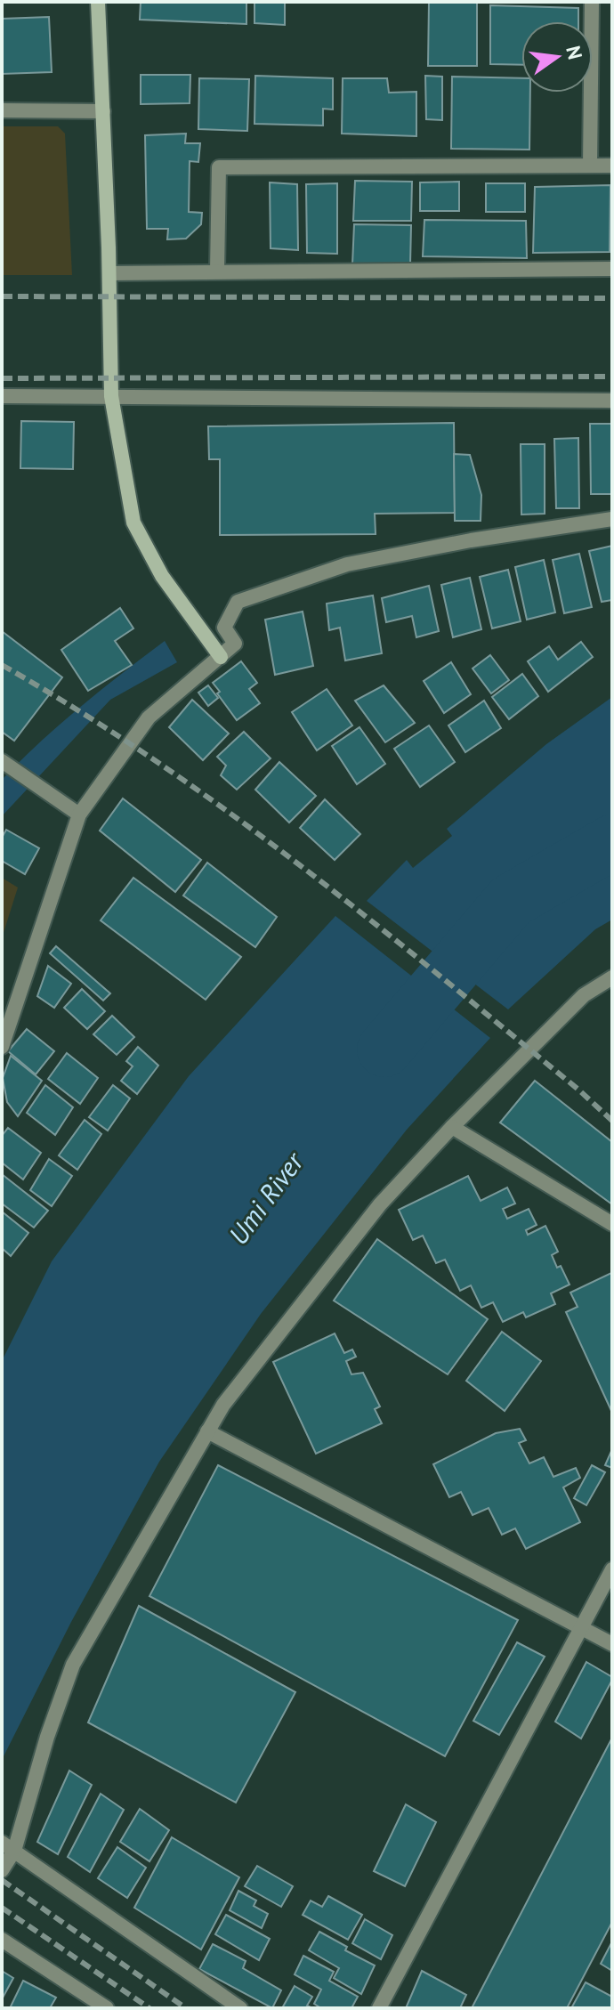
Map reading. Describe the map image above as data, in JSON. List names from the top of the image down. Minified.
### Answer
{"water":["Umi River"],"north":"right"}
